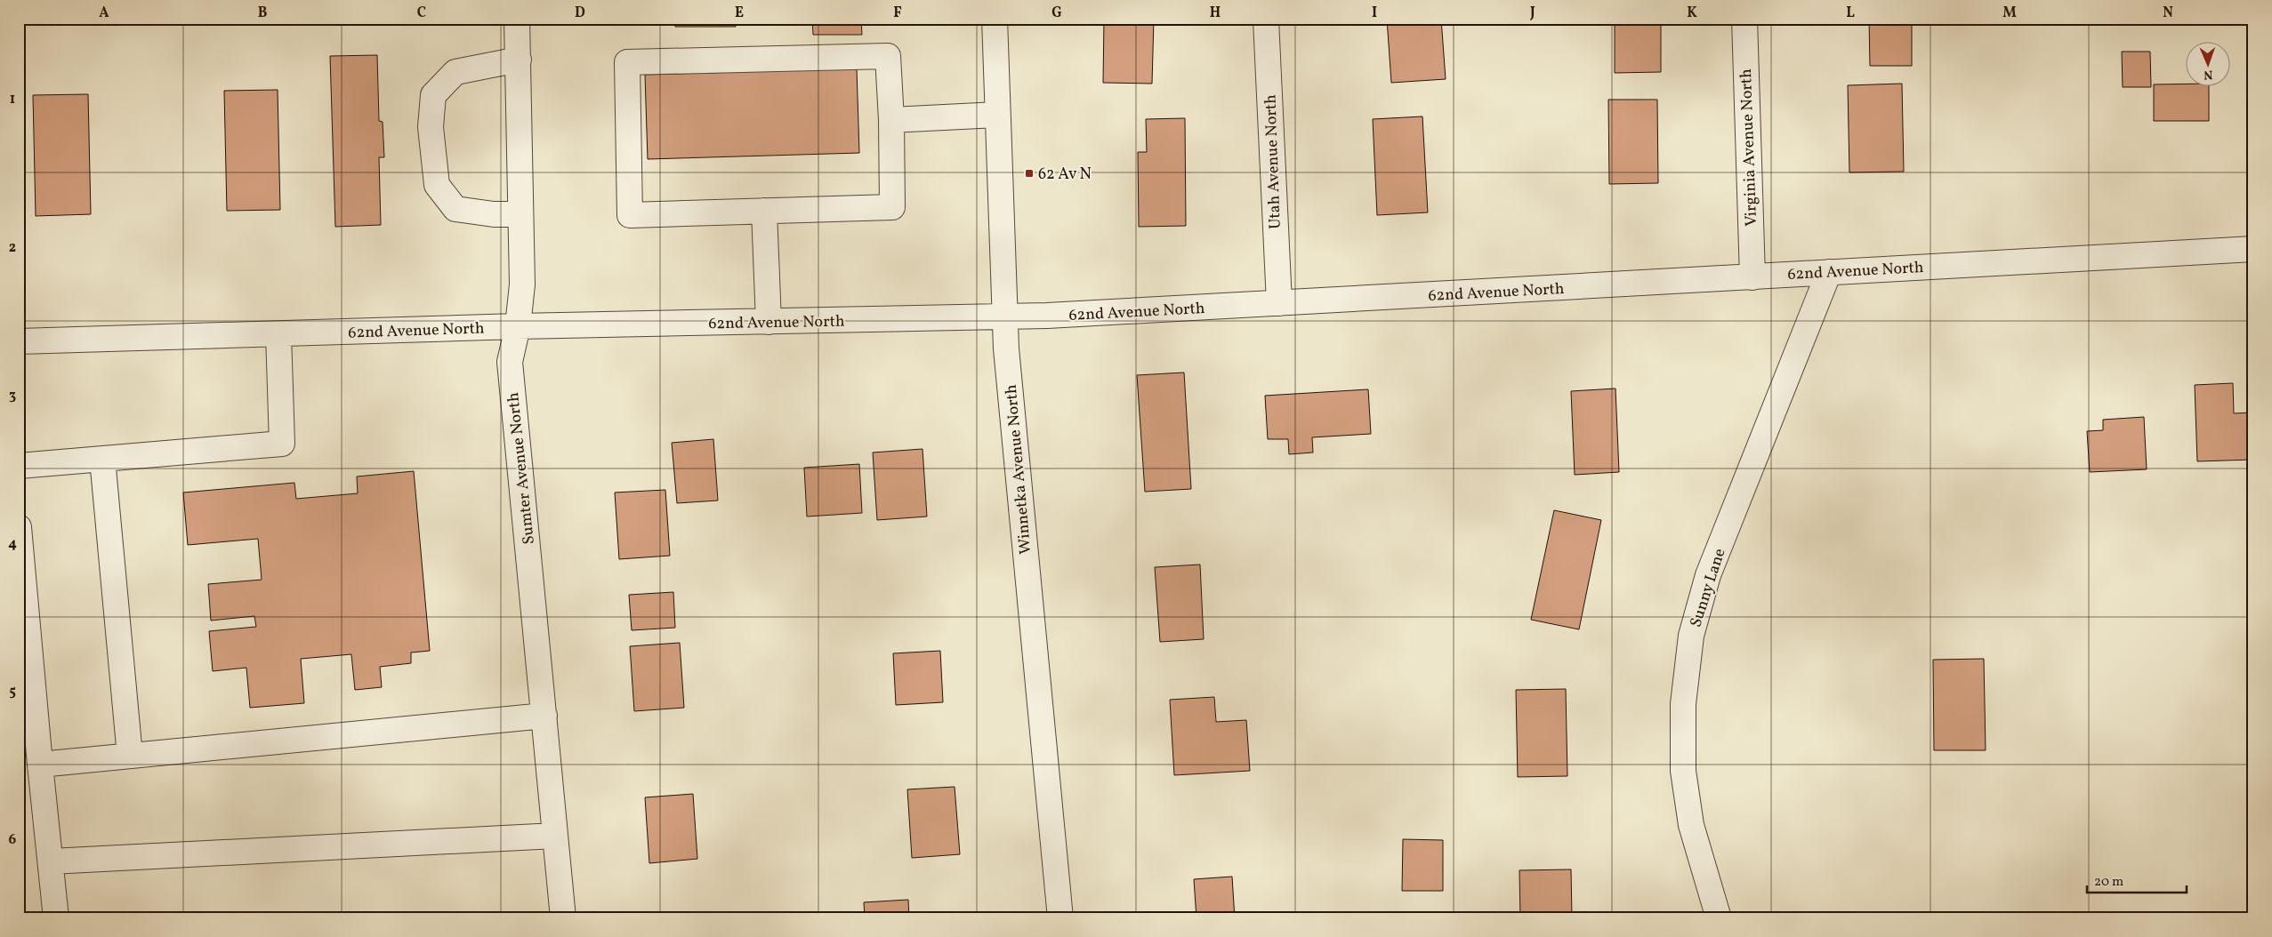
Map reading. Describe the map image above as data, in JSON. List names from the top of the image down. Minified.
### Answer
{"streets":{"street":["Virginia Avenue North","Utah Avenue North","62nd Avenue North","Sumter Avenue North","Winnetka Avenue North","Sunny Lane"]},"crossings":[["Virginia Avenue North","62nd Avenue North"],["Utah Avenue North","62nd Avenue North"],["62nd Avenue North","Sumter Avenue North"],["62nd Avenue North","Winnetka Avenue North"],["62nd Avenue North","Sunny Lane"]],"places":{"transit":["62 Av N"]},"scale_bar":"20 m","north":"bottom","grid":{"columns":["A","B","C","D","E","F","G","H","I","J","K","L","M","N"],"rows":["1","2","3","4","5","6"]}}
